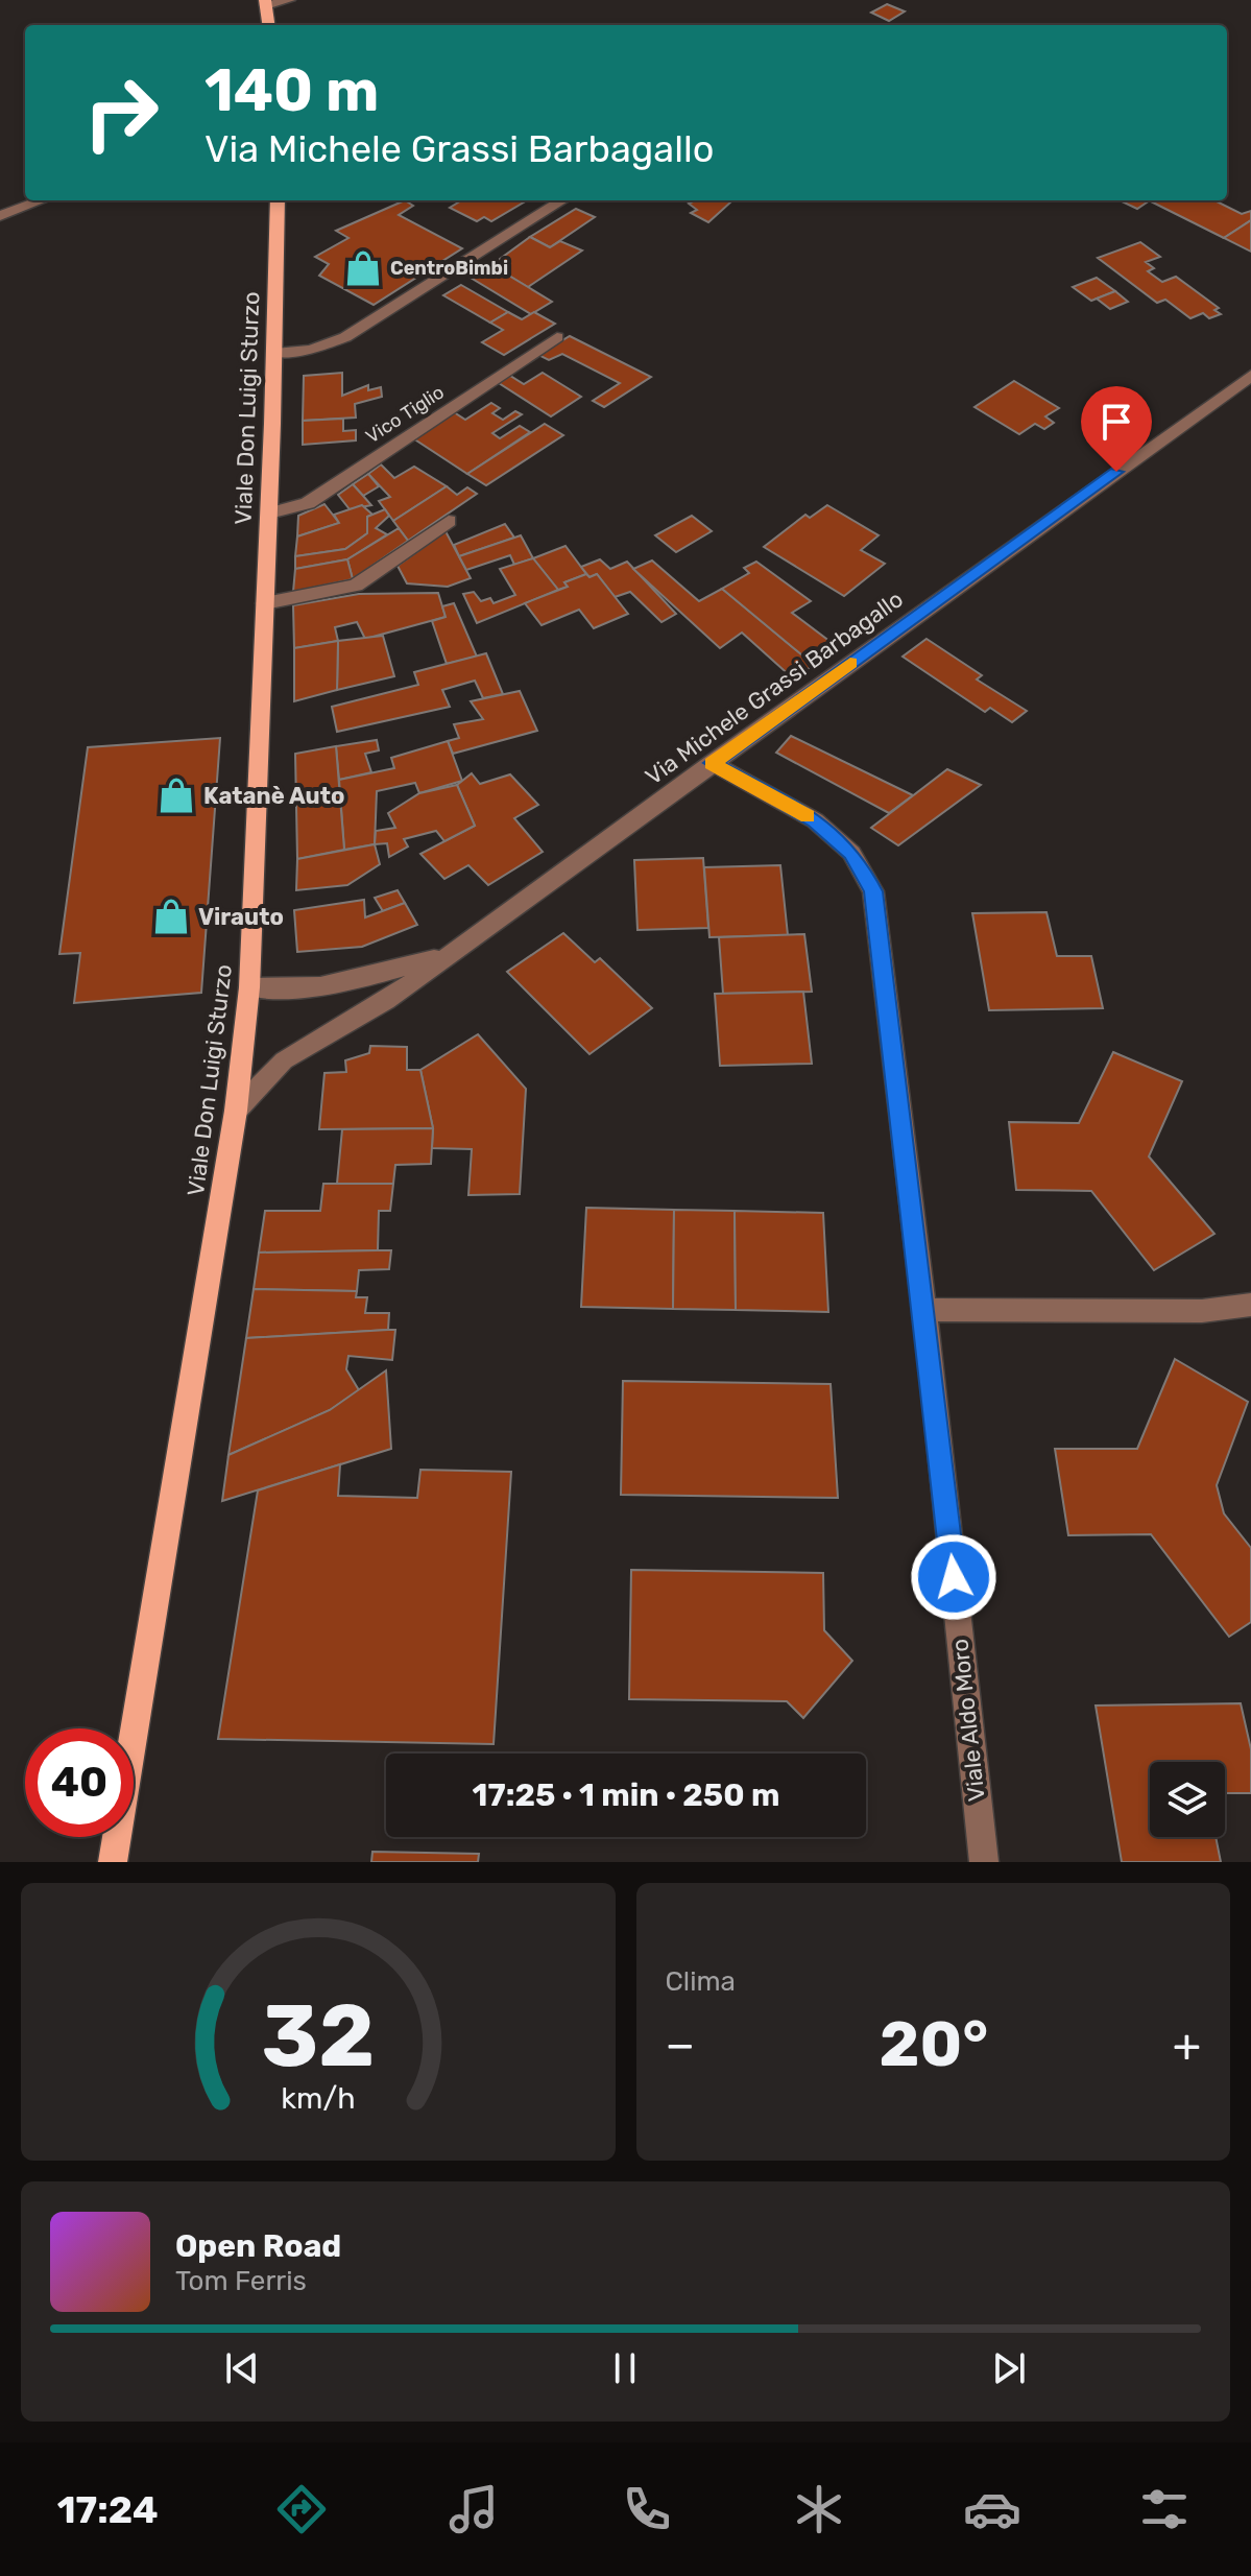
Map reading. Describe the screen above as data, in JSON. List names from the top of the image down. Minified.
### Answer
{"streets":{"main road":["Viale Don Luigi Sturzo"],"street":["Vico Tiglio","Via Michele Grassi Barbagallo","Viale Aldo Moro"]},"crossings":[["Viale Don Luigi Sturzo","Vico Tiglio"],["Viale Don Luigi Sturzo","Via Michele Grassi Barbagallo"],["Via Michele Grassi Barbagallo","Viale Aldo Moro"]],"places":{"shop":["CentroBimbi","Katanè Auto","Virauto"]},"page":{"turn":["140 m","Via Michele Grassi Barbagallo"],"limit":"40","trip":"17:25 · 1 min · 250 m","tile":"Clima","heat":["−","20°","+"],"song":["Open Road","Tom Ferris"],"tabs":"17:24","gauge":["32","km/h"]}}
